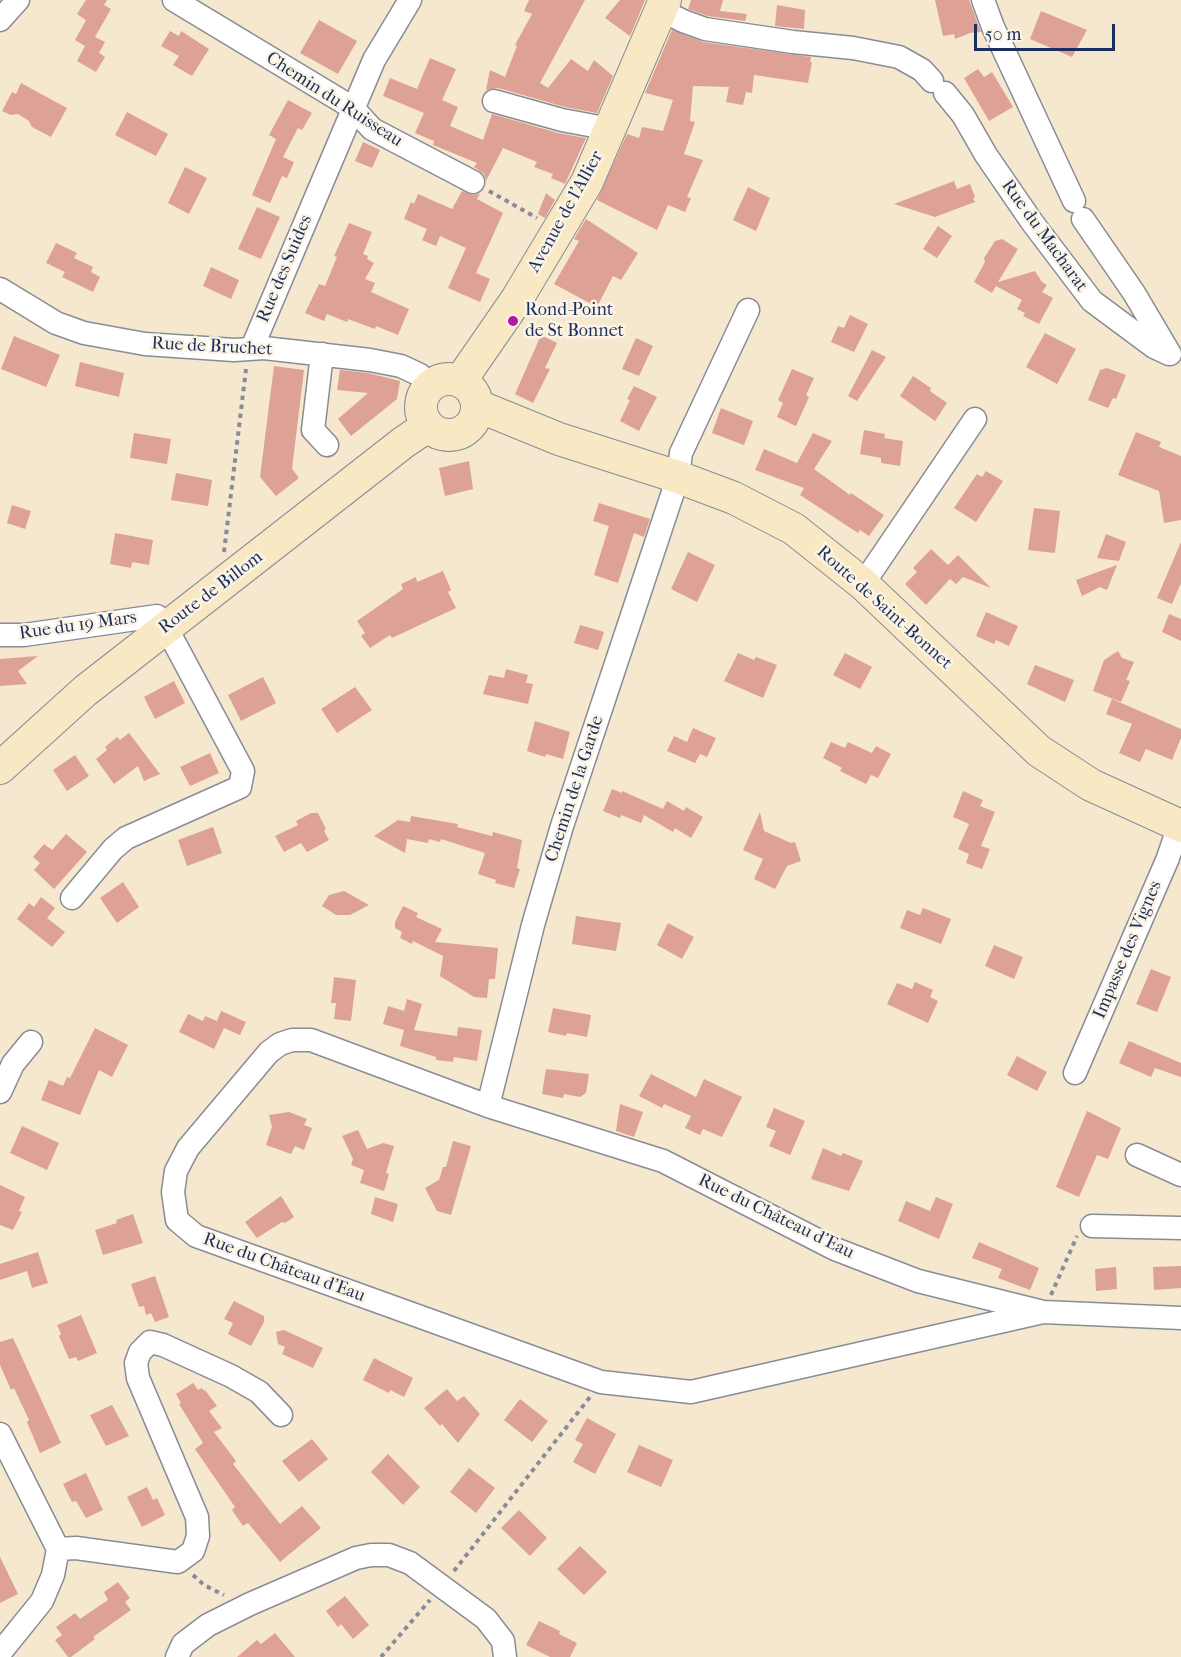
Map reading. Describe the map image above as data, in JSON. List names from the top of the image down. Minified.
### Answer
{"streets":{"main road":["Avenue de l'Allier","Route de Billom","Route de Saint-Bonnet"],"street":["Chemin du Ruisseau","Rue du Macharat","Rue des Suides","Rue de Bruchet","Rue du 19 Mars","Chemin de la Garde","Impasse des Vignes","Rue du Château d'Eau"]},"crossings":[["Chemin du Ruisseau","Rue des Suides"],["Avenue de l'Allier","Rue du Macharat"],["Avenue de l'Allier","Rue de Bruchet"],["Avenue de l'Allier","Route de Billom"],["Avenue de l'Allier","Route de Saint-Bonnet"],["Rue des Suides","Rue de Bruchet"],["Rue de Bruchet","Route de Billom"],["Rue de Bruchet","Route de Saint-Bonnet"],["Route de Billom","Route de Saint-Bonnet"],["Route de Billom","Rue du 19 Mars"],["Route de Saint-Bonnet","Chemin de la Garde"],["Route de Saint-Bonnet","Impasse des Vignes"],["Chemin de la Garde","Rue du Château d'Eau"]],"places":["Rond-Point de St Bonnet"],"scale_bar":"50 m"}
